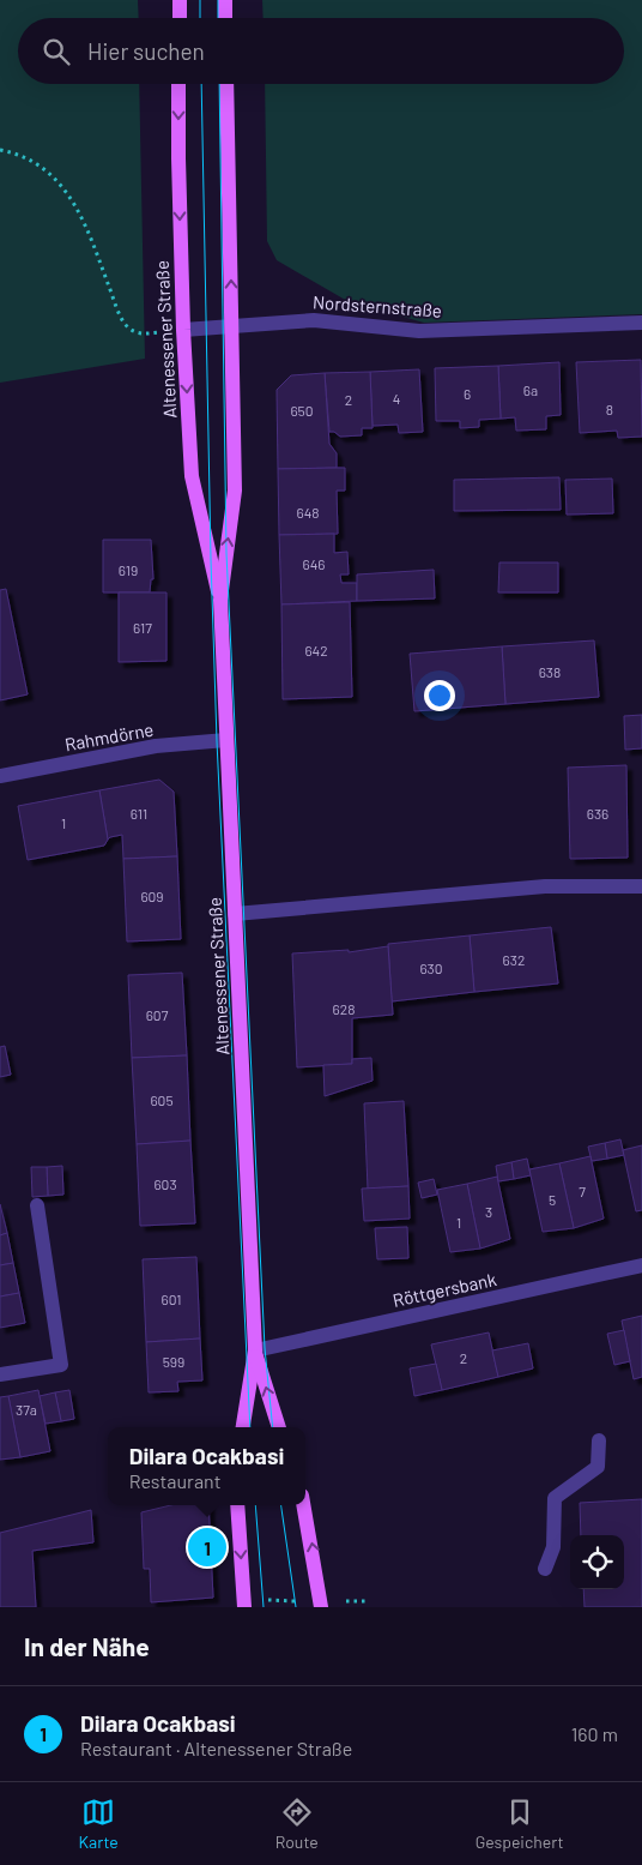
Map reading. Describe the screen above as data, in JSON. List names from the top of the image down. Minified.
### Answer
{"streets":{"main road":["Altenessener Straße"],"street":["Nordsternstraße","Rahmdörne","Röttgersbank"]},"crossings":[["Nordsternstraße","Altenessener Straße"],["Altenessener Straße","Rahmdörne"],["Altenessener Straße","Röttgersbank"]],"house_numbers":["6a","6","4","2","8","650","648","646","619","617","642","638","611","636","1","609","632","630","628","607","605","603","7","5","3","1","601","2","599","37a"],"page":{"search":"Hier suchen","popup":["Dilara Ocakbasi","Restaurant"],"pins":"1","heading":"In der Nähe","list":[{"mark":"1","name":"Dilara Ocakbasi","note":"Restaurant · Altenessener Straße","value":"160 m"}],"nav":["Karte","Route","Gespeichert"]}}
